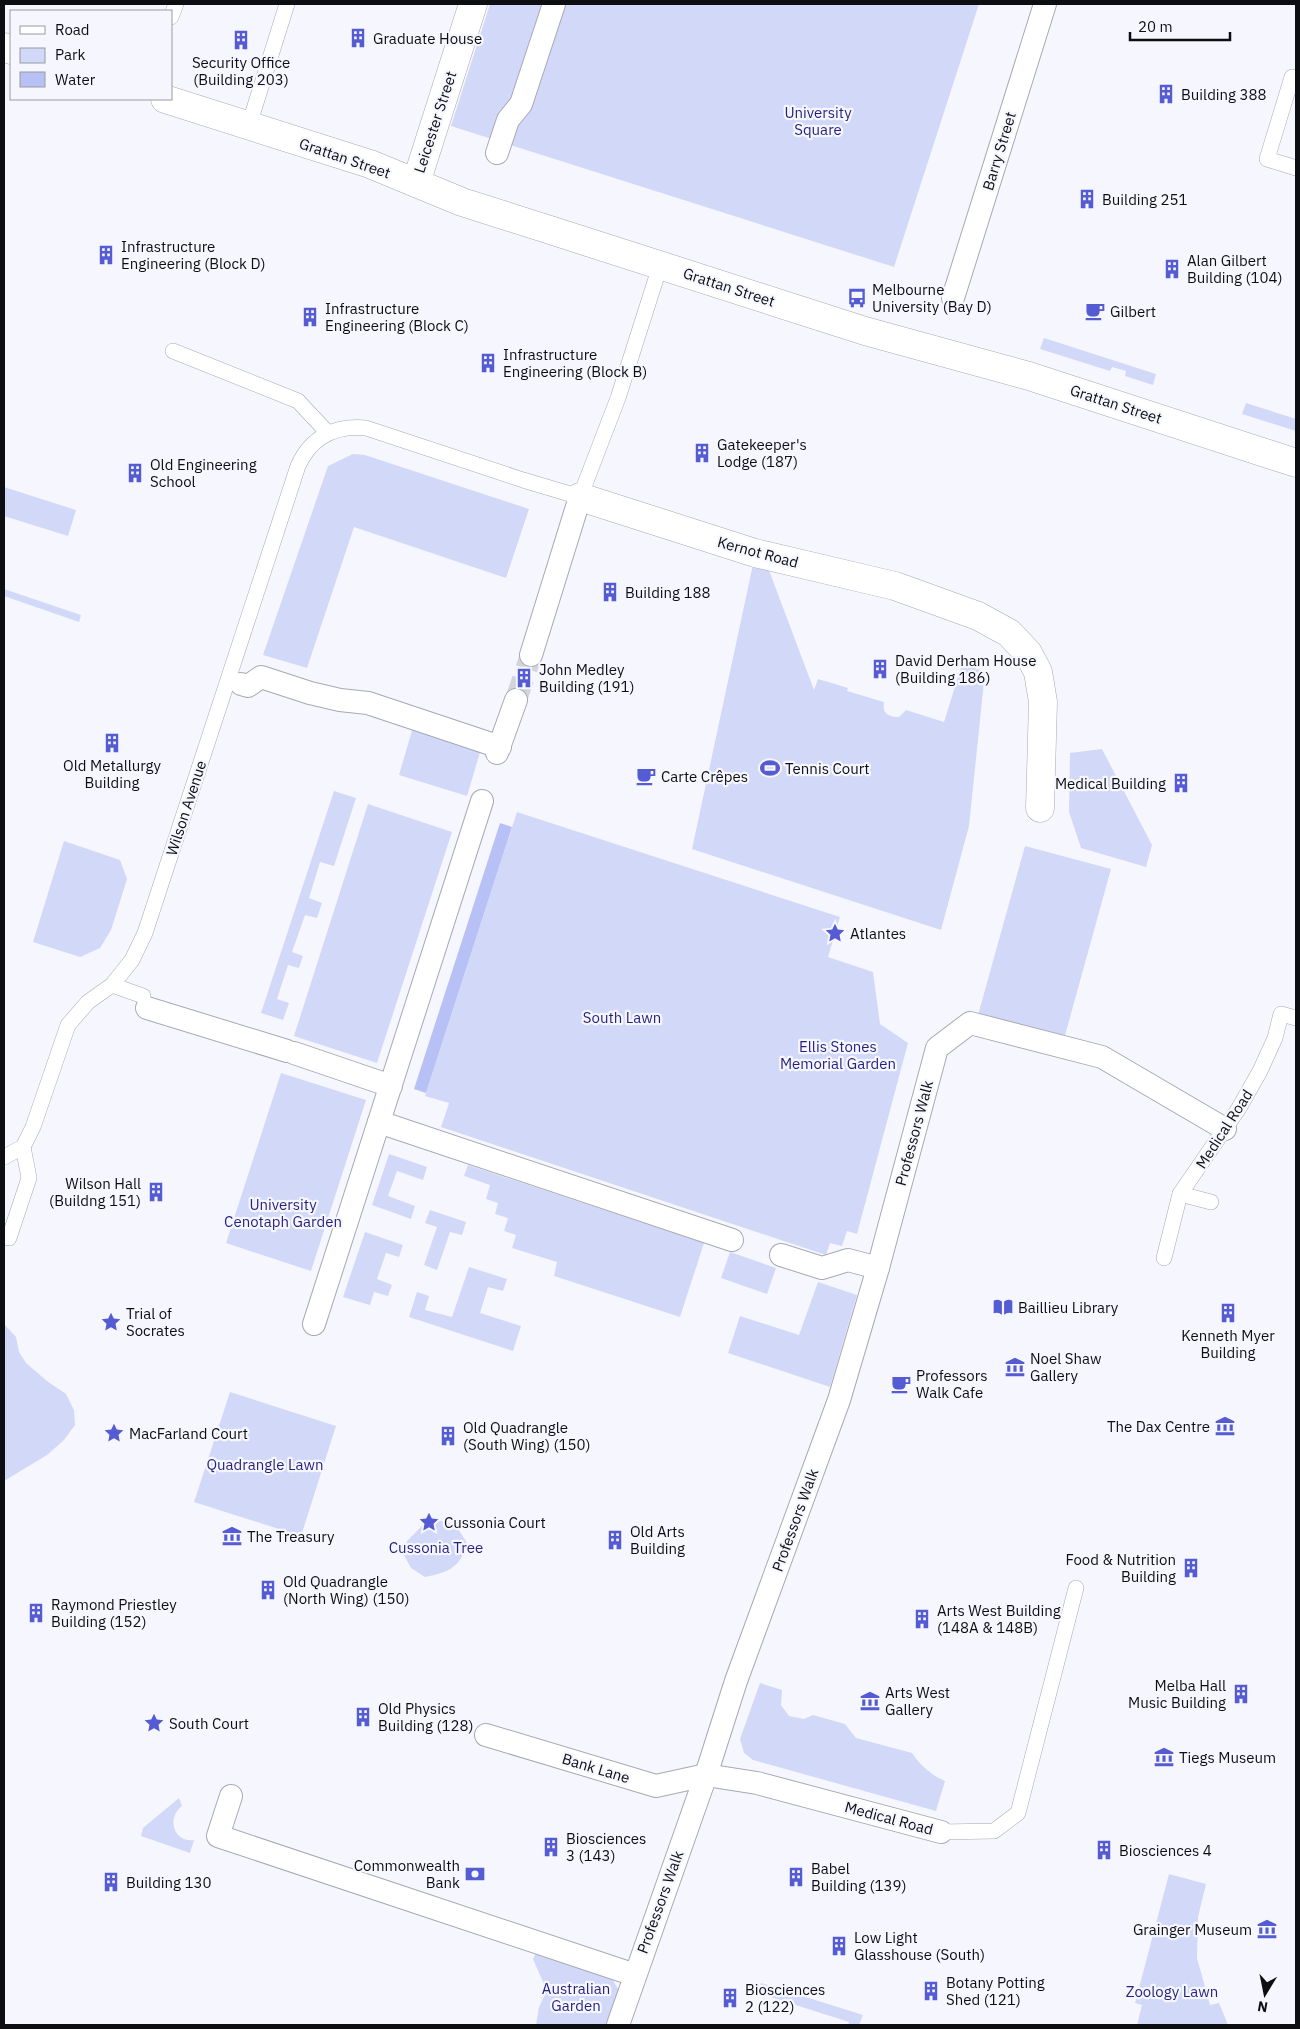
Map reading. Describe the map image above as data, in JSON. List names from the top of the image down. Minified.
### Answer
{"streets":{"street":["Leicester Street","Barry Street","Grattan Street","Kernot Road","Medical Road","Professors Walk","Bank Lane"],"lane":["Wilson Avenue"]},"crossings":[["Leicester Street","Grattan Street"],["Kernot Road","Wilson Avenue"],["Medical Road","Professors Walk"],["Medical Road","Bank Lane"],["Professors Walk","Bank Lane"]],"parks":["University Square","South Lawn","Ellis Stones Memorial Garden","University Cenotaph Garden","Quadrangle Lawn","Cussonia Tree","Australian Garden","Zoology Lawn"],"places":{"building":["Graduate House","Security Office (Building 203)","Building 388","Building 251","Infrastructure Engineering (Block D)","Alan Gilbert Building (104)","Infrastructure Engineering (Block C)","Infrastructure Engineering (Block B)","Gatekeeper's Lodge (187)","Old Engineering School","Building 188","David Derham House (Building 186)","John Medley Building (191)","Old Metallurgy Building","Medical Building","Wilson Hall (Buildng 151)","Kenneth Myer Building","Old Quadrangle (South Wing) (150)","Old Arts Building","Food & Nutrition Building","Old Quadrangle (North Wing) (150)","Raymond Priestley Building (152)","Arts West Building (148A & 148B)","Melba Hall Music Building","Old Physics Building (128)","Biosciences 3 (143)","Biosciences 4","Babel Building (139)","Building 130","Low Light Glasshouse (South)","Botany Potting Shed (121)","Biosciences 2 (122)"],"bus stop":["Melbourne University (Bay D)"],"cafe":["Gilbert","Carte Crêpes","Professors Walk Cafe"],"sports":["Tennis Court"],"place":["Atlantes","Trial of Socrates","MacFarland Court","Cussonia Court","South Court"],"library":["Baillieu Library"],"museum":["Noel Shaw Gallery","The Dax Centre","The Treasury","Arts West Gallery","Tiegs Museum","Grainger Museum"],"bank":["Commonwealth Bank"]},"legend":["Road","Park","Water"],"scale_bar":"20 m","north":"bottom"}
